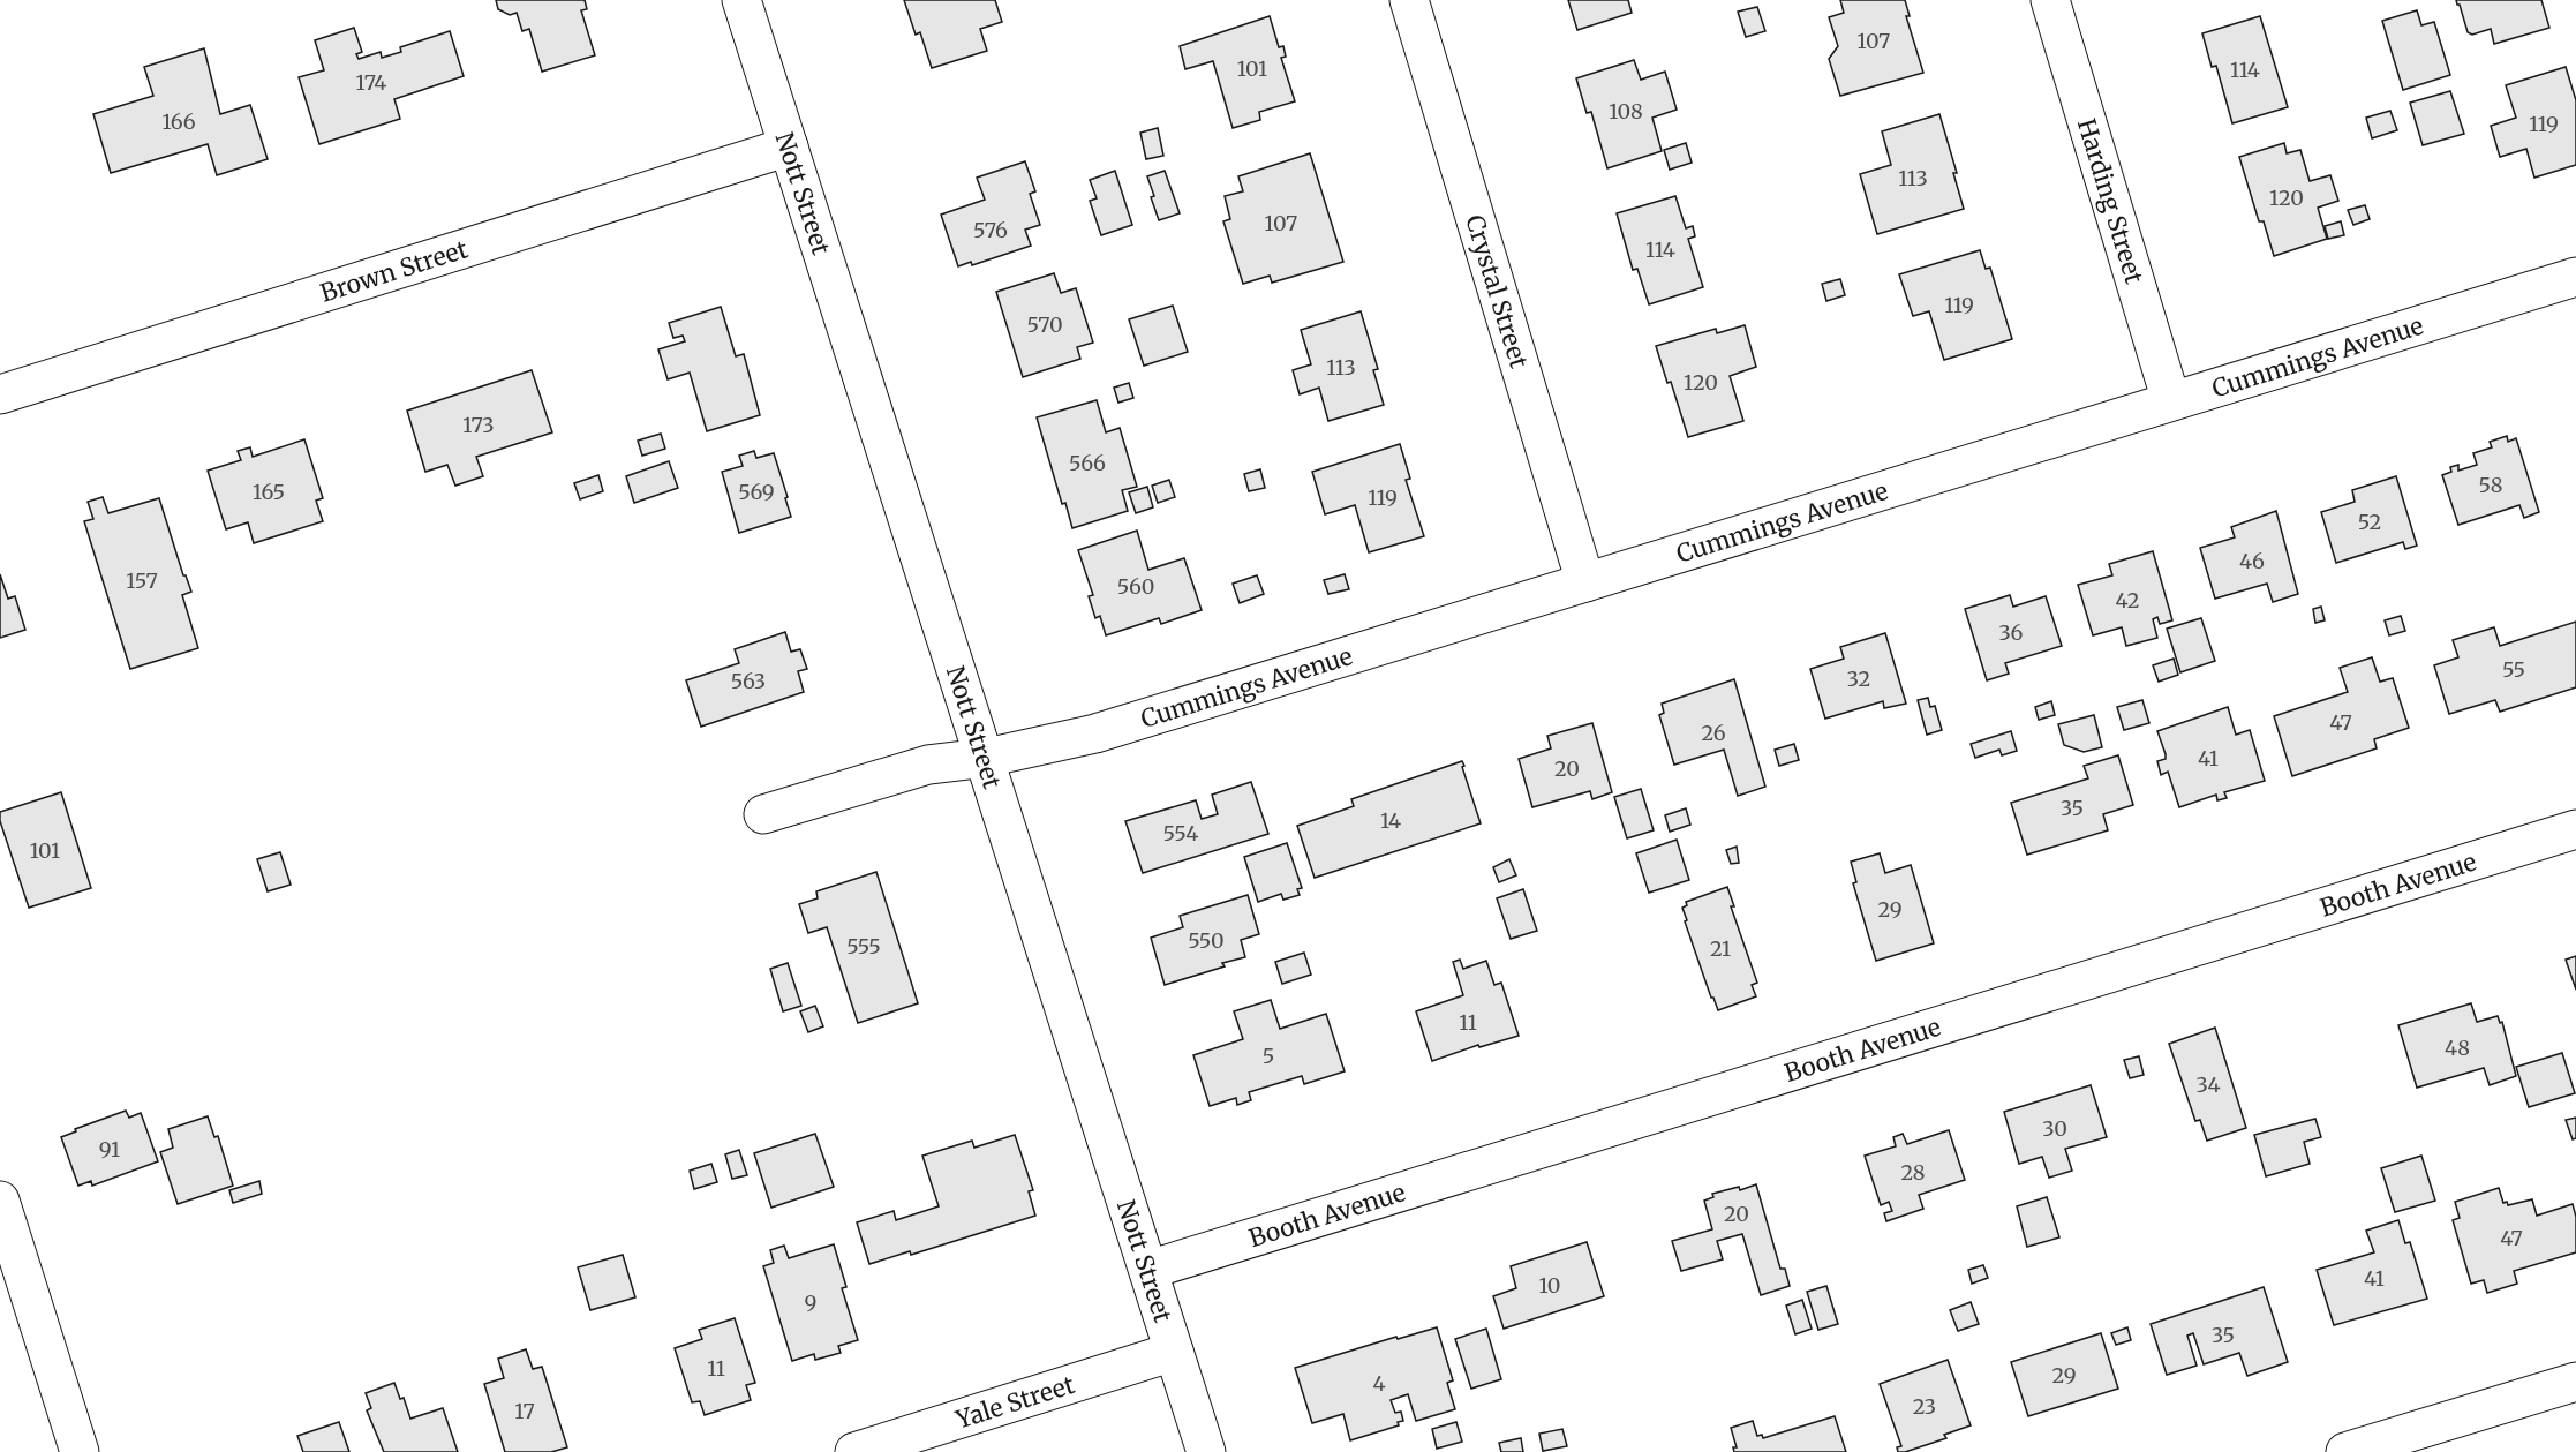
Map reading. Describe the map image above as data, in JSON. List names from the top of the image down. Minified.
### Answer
{"streets":{"street":["Nott Street","Harding Street","Brown Street","Crystal Street","Cummings Avenue","Booth Avenue","Yale Street"]},"crossings":[["Nott Street","Brown Street"],["Nott Street","Cummings Avenue"],["Nott Street","Booth Avenue"],["Nott Street","Yale Street"],["Harding Street","Cummings Avenue"],["Crystal Street","Cummings Avenue"]],"house_numbers":["107","101","114","174","108","166","119","113","120","107","576","114","119","570","113","120","173","566","58","165","569","119","52","46","157","560","42","36","55","32","563","47","26","41","20","35","14","554","101","29","550","555","21","11","48","5","34","30","91","28","20","47","41","10","9","35","11","29","4","23","17"]}
